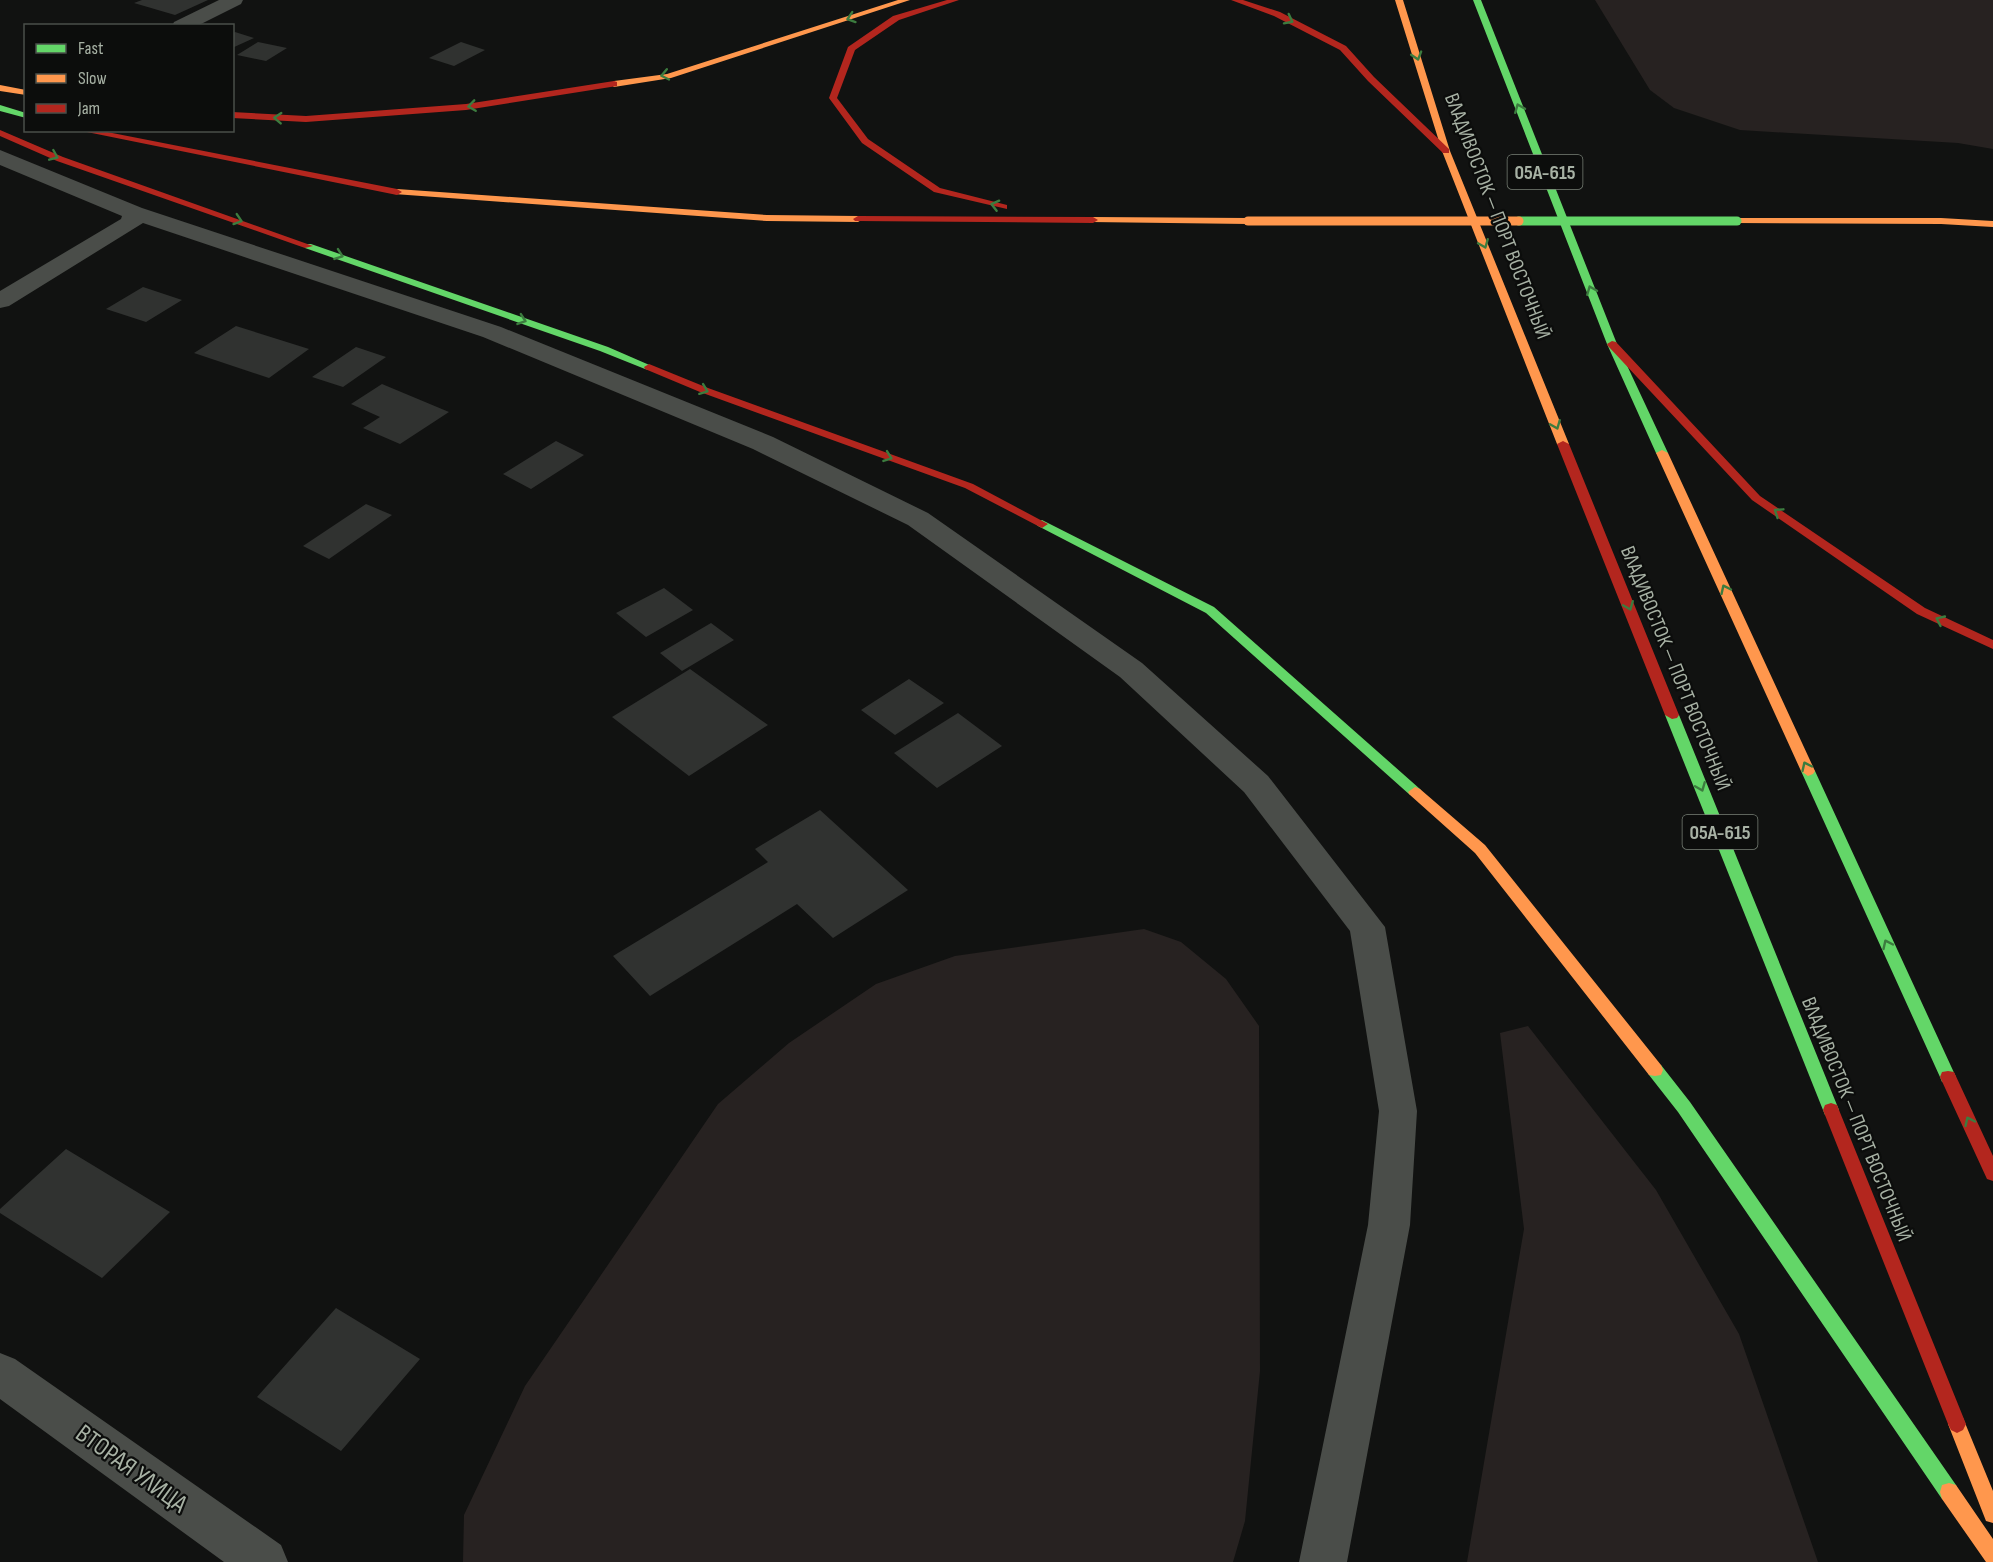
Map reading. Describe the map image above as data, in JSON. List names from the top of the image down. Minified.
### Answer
{"streets":{"main road":["05А-615","ВЛАДИВОСТОК — ПОРТ ВОСТОЧНЫЙ"],"street":["ВТОРАЯ УЛИЦА"]},"legend":["Fast","Slow","Jam"]}
